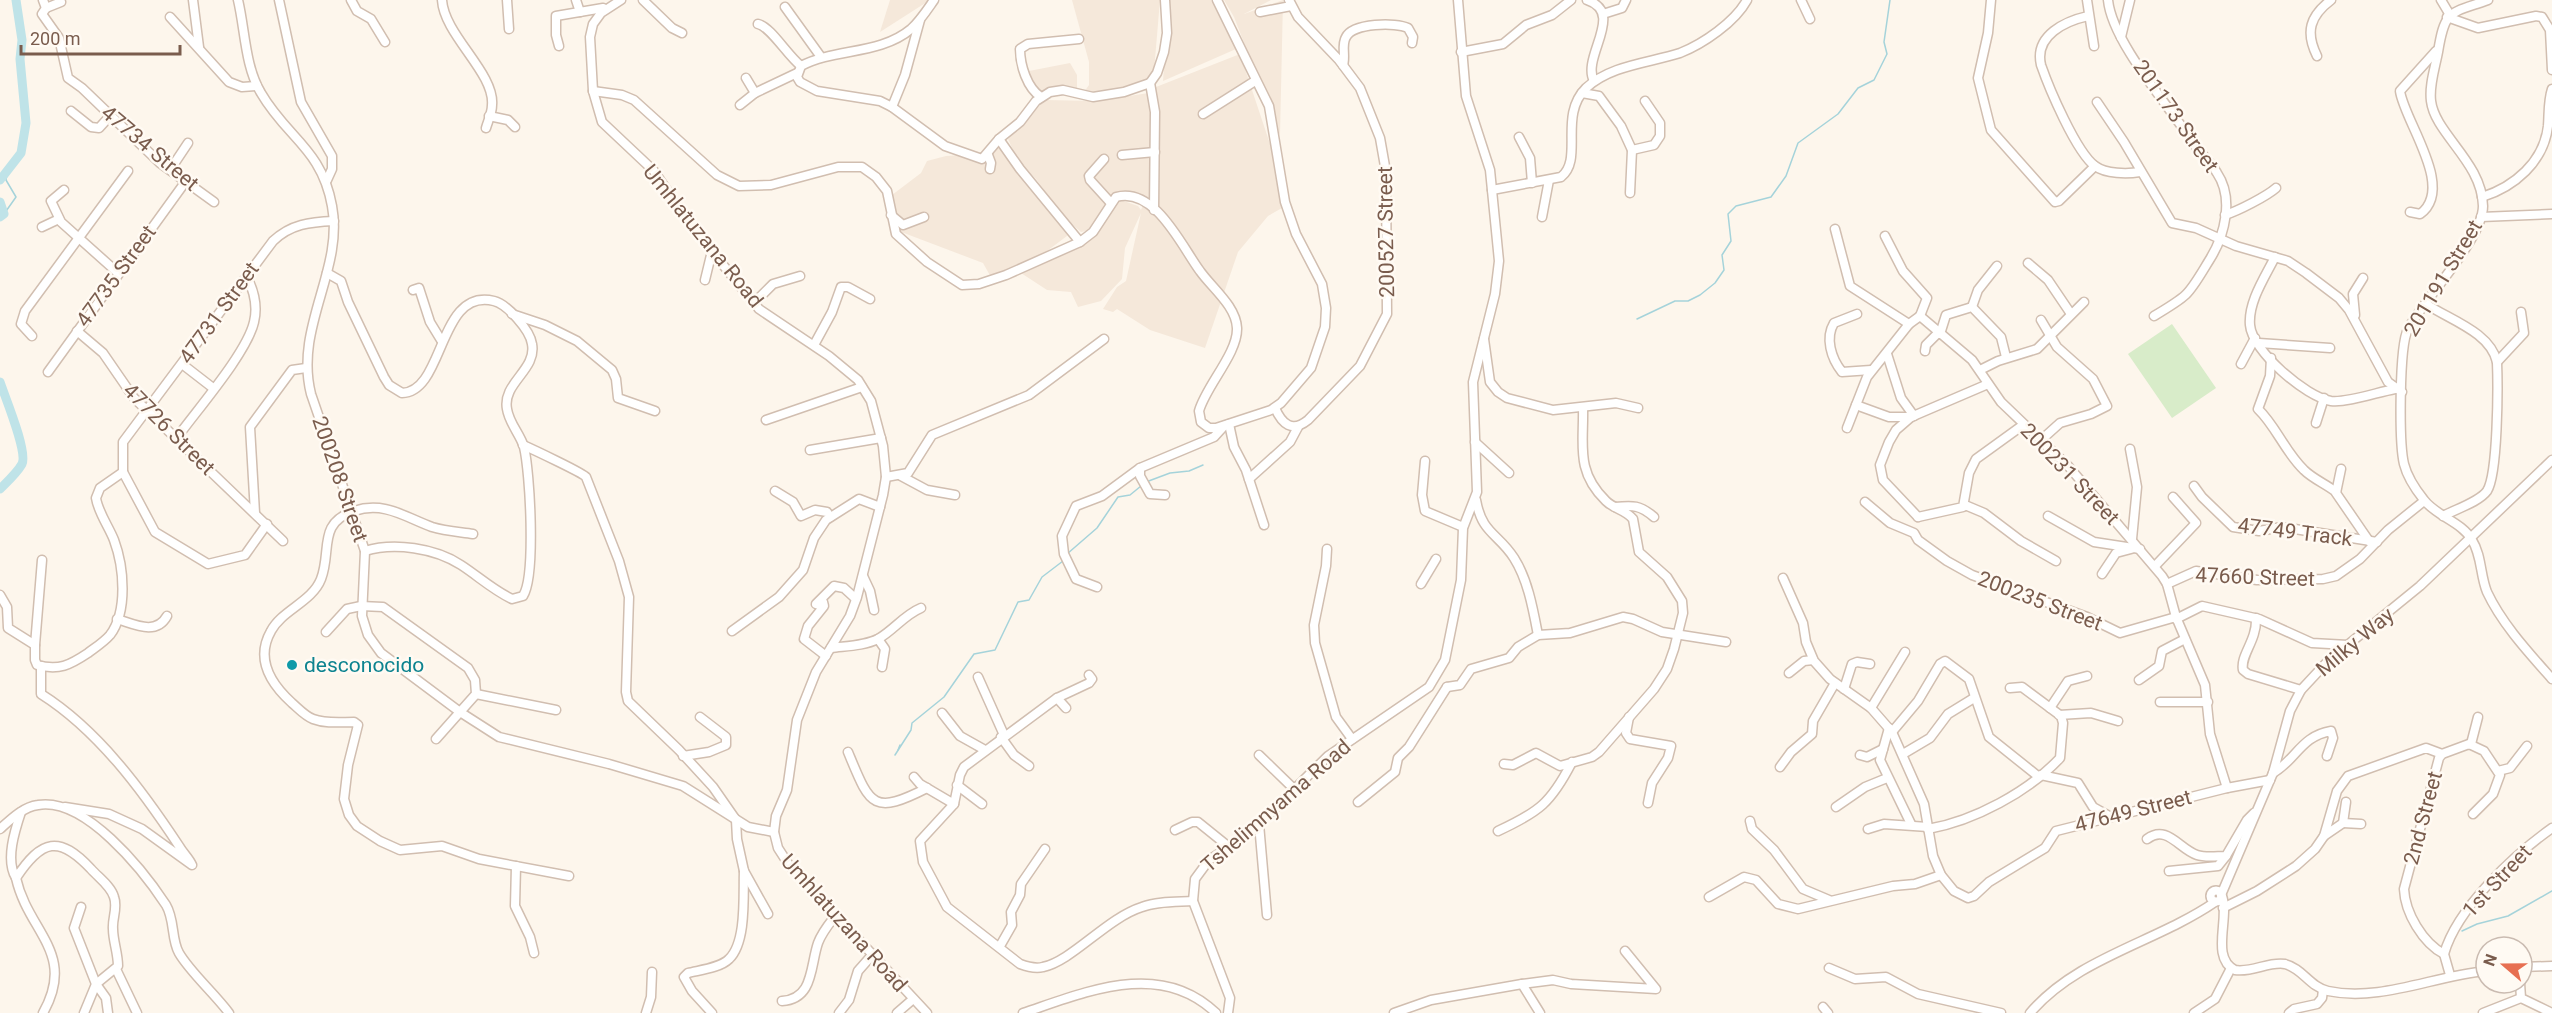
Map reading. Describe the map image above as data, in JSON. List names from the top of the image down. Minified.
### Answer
{"streets":{"street":["201173 Street","47734 Street","200527 Street","Umhlatuzana Road","47735 Street","201191 Street","47731 Street","47726 Street","200231 Street","200208 Street","47749 Track","47660 Street","200235 Street","Milky Way","Tshelimnyama Road","47649 Street","2nd Street","1st Street"]},"crossings":[["47734 Street","47735 Street"],["Umhlatuzana Road","200208 Street"],["47735 Street","47726 Street"],["201191 Street","47660 Street"],["201191 Street","Milky Way"],["47731 Street","47726 Street"],["47731 Street","200208 Street"],["200231 Street","47660 Street"],["200231 Street","200235 Street"],["200231 Street","47649 Street"],["47749 Track","47660 Street"],["200235 Street","Milky Way"],["Milky Way","47649 Street"],["2nd Street","1st Street"]],"places":["desconocido"],"scale_bar":"200 m","north":"left"}
